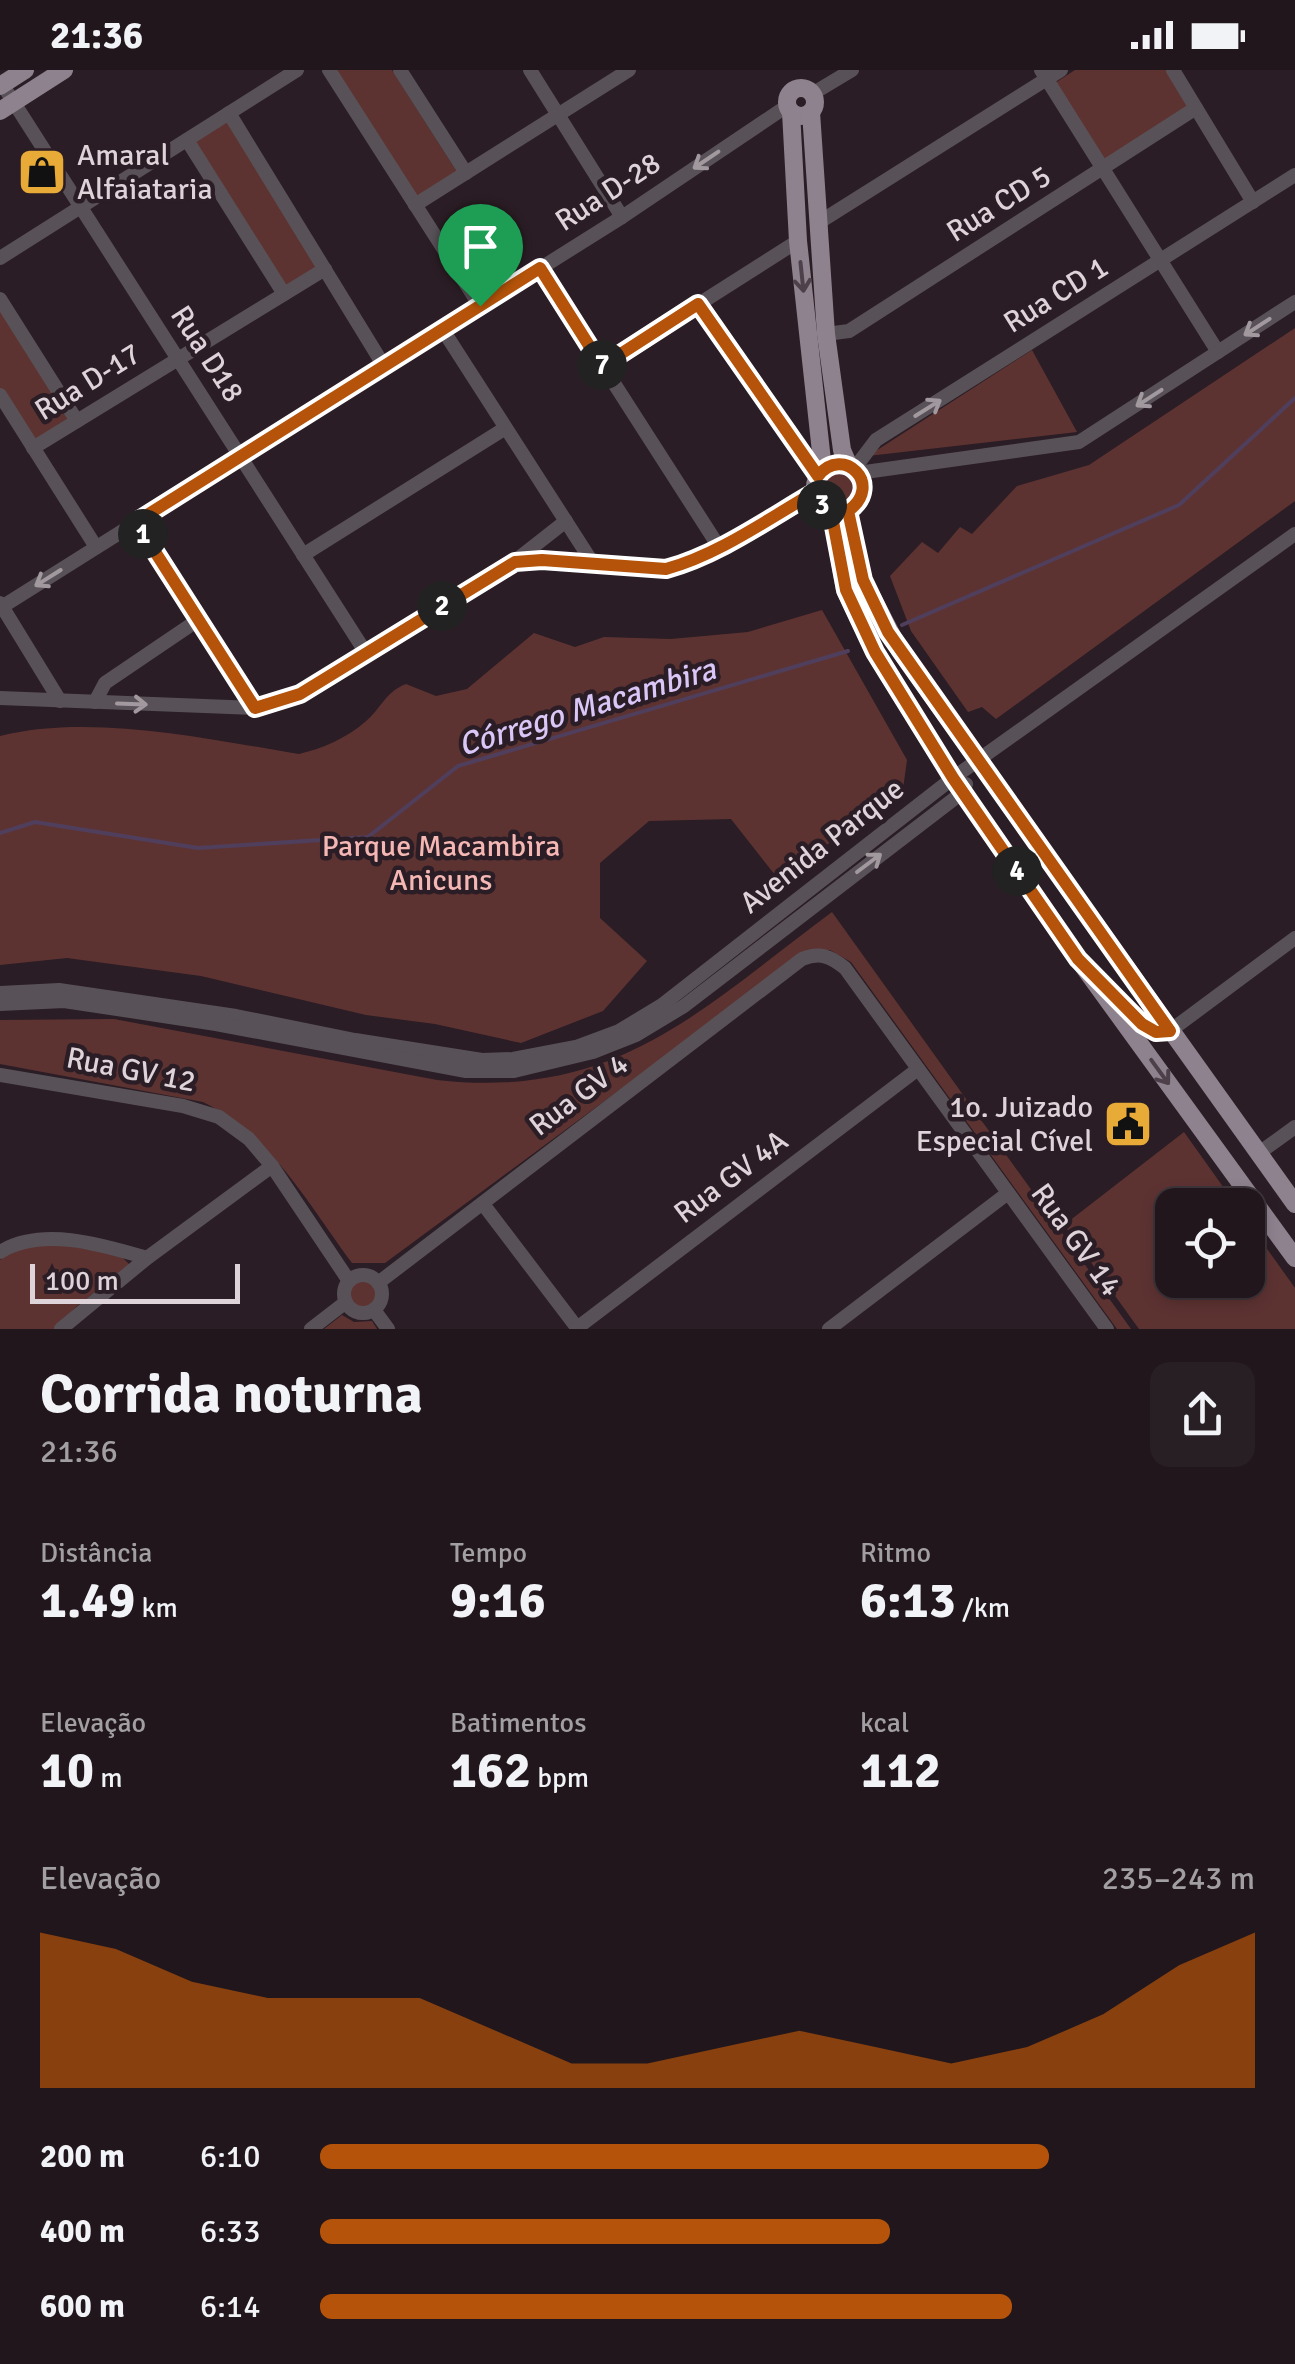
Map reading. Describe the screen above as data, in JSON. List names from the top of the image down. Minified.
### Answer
{"streets":{"street":["Rua D-28","Rua CD 5","Rua CD 1","Rua D18","Rua D-17","Avenida Parque","Rua GV 12","Rua GV 4","Rua GV 4A","Rua GV 14"]},"crossings":[["Rua D-28","Rua D18"],["Rua D18","Rua D-17"],["Rua GV 12","Rua GV 4"],["Rua GV 4","Rua GV 14"],["Rua GV 4A","Rua GV 14"]],"water":["Córrego Macambira"],"parks":["Parque Macambira Anicuns"],"places":{"shop":["Amaral Alfaiataria"],"public building":["1o. Juizado Especial Cível"]},"scale_bar":"100 m","page":{"status":"21:36","pins":["7","3","1","2","4"],"scale":"100 m","heading":["Corrida noturna","21:36"],"stats":[["Distância","1.49 km"],["Tempo","9:16"],["Ritmo","6:13 /km"],["Elevação","10 m"],["Batimentos","162 bpm"],["kcal","112"]],"chart":["Elevação","235–243 m"],"list":[{"name":"200 m","note":"6:10"},{"name":"400 m","note":"6:33"},{"name":"600 m","note":"6:14"}]}}
